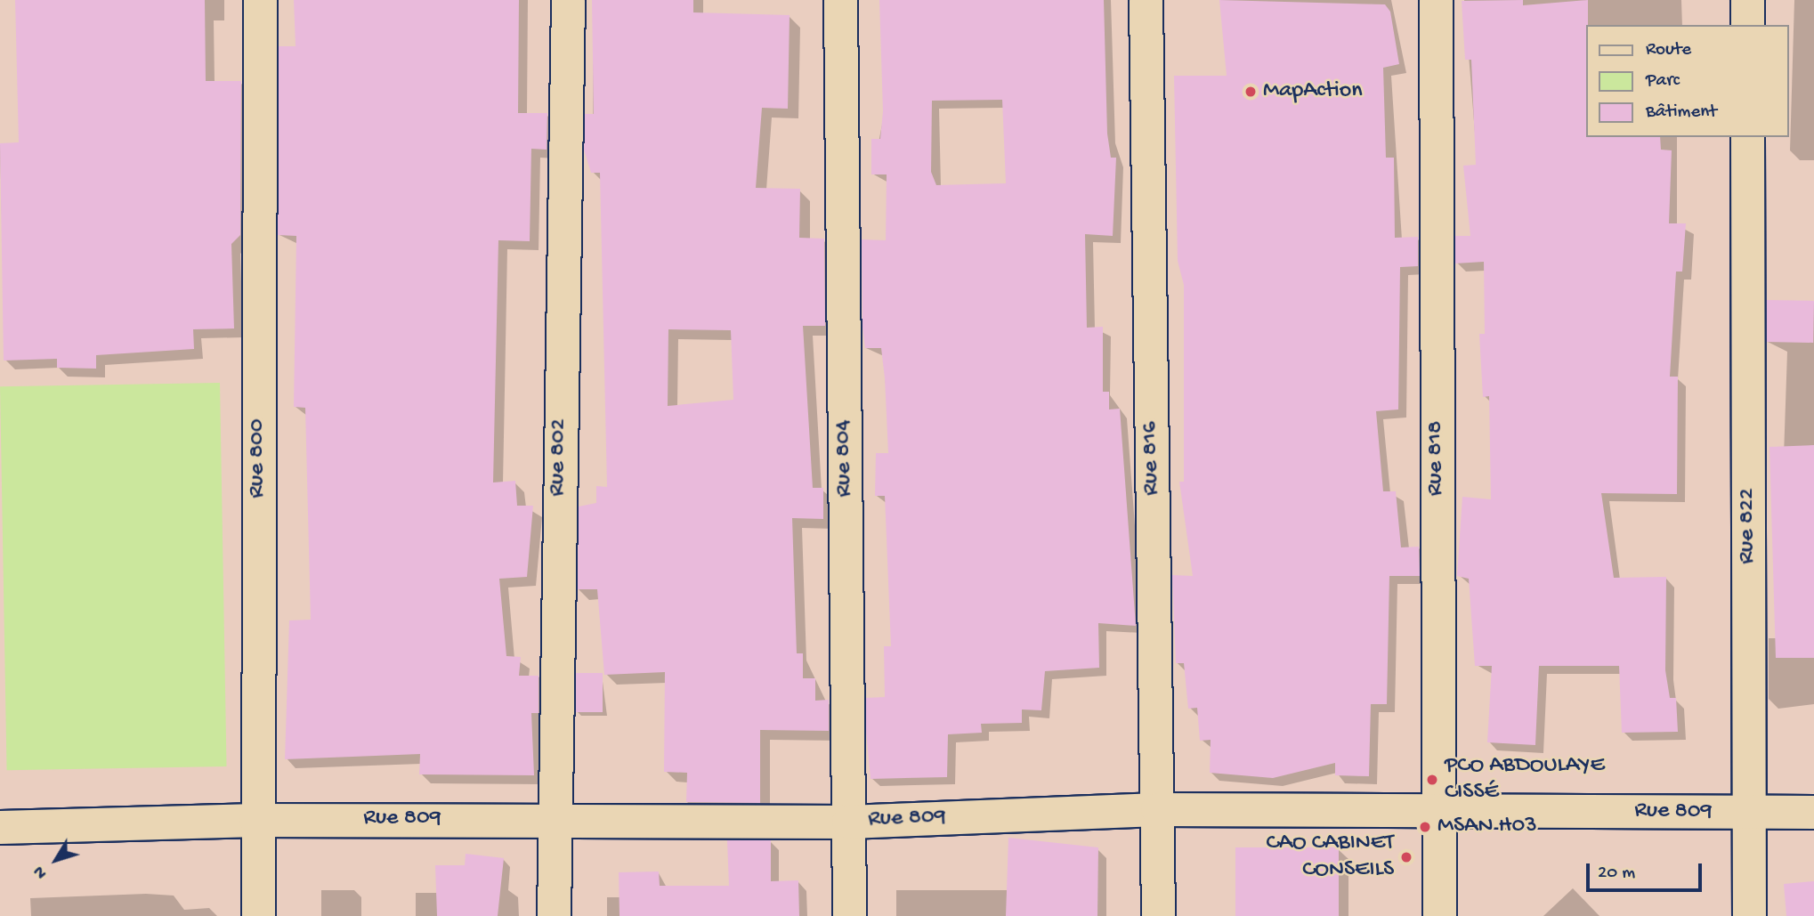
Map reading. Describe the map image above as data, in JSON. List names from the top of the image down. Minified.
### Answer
{"streets":{"street":["Rue 802","Rue 800","Rue 804","Rue 816","Rue 818","Rue 822","Rue 809"]},"crossings":[["Rue 802","Rue 809"],["Rue 800","Rue 809"],["Rue 804","Rue 809"],["Rue 816","Rue 809"],["Rue 818","Rue 809"],["Rue 822","Rue 809"]],"places":["MapAction","PCO ABDOULAYE CISSÉ","MSAN H03","CAO CABINET CONSEILS"],"legend":["Route","Parc","Bâtiment"],"scale_bar":"20 m","north":"bottom left"}
